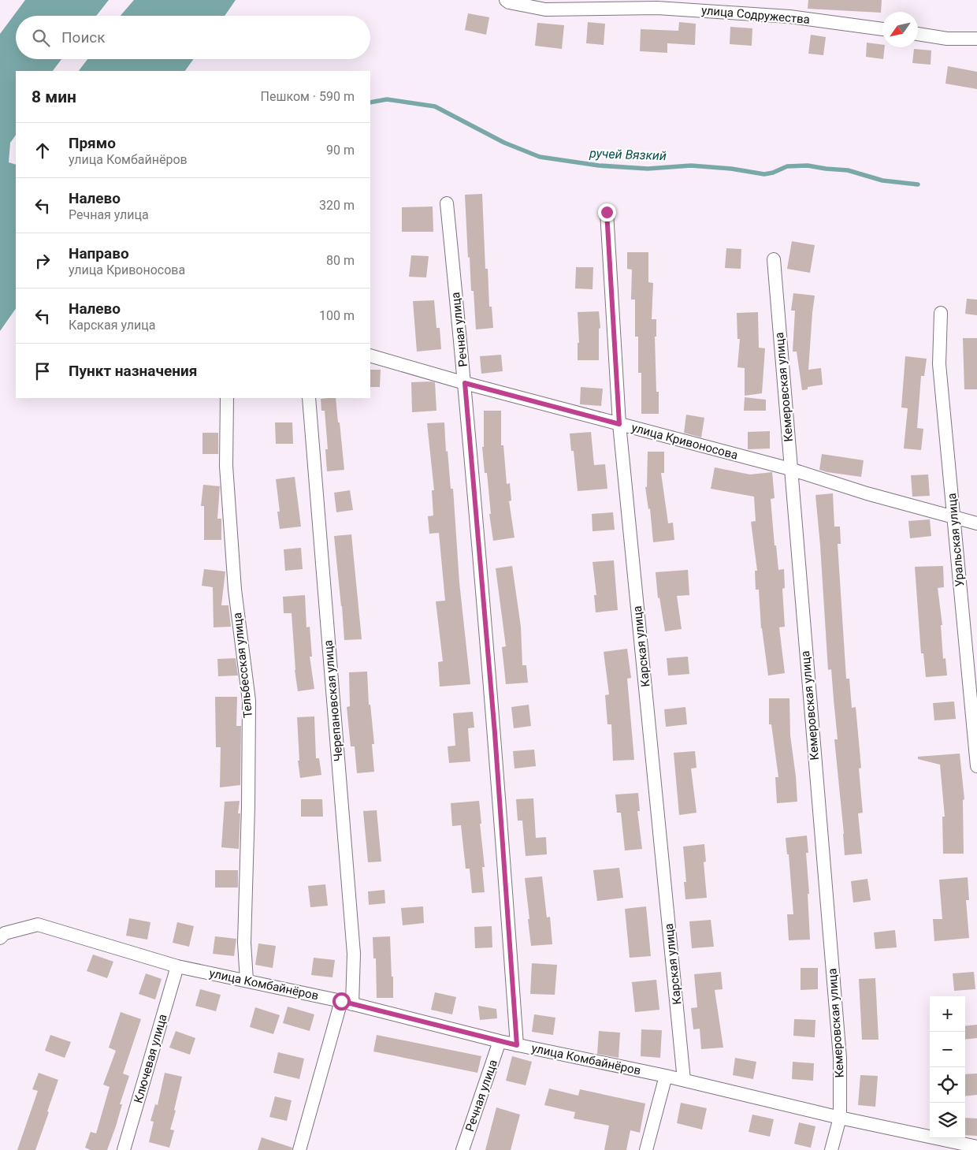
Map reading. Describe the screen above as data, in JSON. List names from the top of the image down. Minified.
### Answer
{"streets":{"street":["улица Содружества","Речная улица","Кемеровская улица","улица Кривоносова","Уральская улица","Карская улица","Тельбесская улица","Черепановская улица","улица Комбайнёров","Ключевая улица"]},"crossings":[["Речная улица","улица Кривоносова"],["Речная улица","улица Комбайнёров"],["Кемеровская улица","улица Кривоносова"],["Кемеровская улица","улица Комбайнёров"],["улица Кривоносова","Уральская улица"],["улица Кривоносова","Карская улица"],["Карская улица","улица Комбайнёров"],["Тельбесская улица","улица Комбайнёров"],["Черепановская улица","улица Комбайнёров"],["улица Комбайнёров","Ключевая улица"]],"water":["ручей Вязкий"],"north":"bottom left","page":{"search":"Поиск","heading":["8 мин","Пешком · 590 m"],"list":[["Прямо","улица Комбайнёров","90 m"],["Налево","Речная улица","320 m"],["Направо","улица Кривоносова","80 m"],["Налево","Карская улица","100 m"],"Пункт назначения"],"map_buttons":["+","−"]}}
